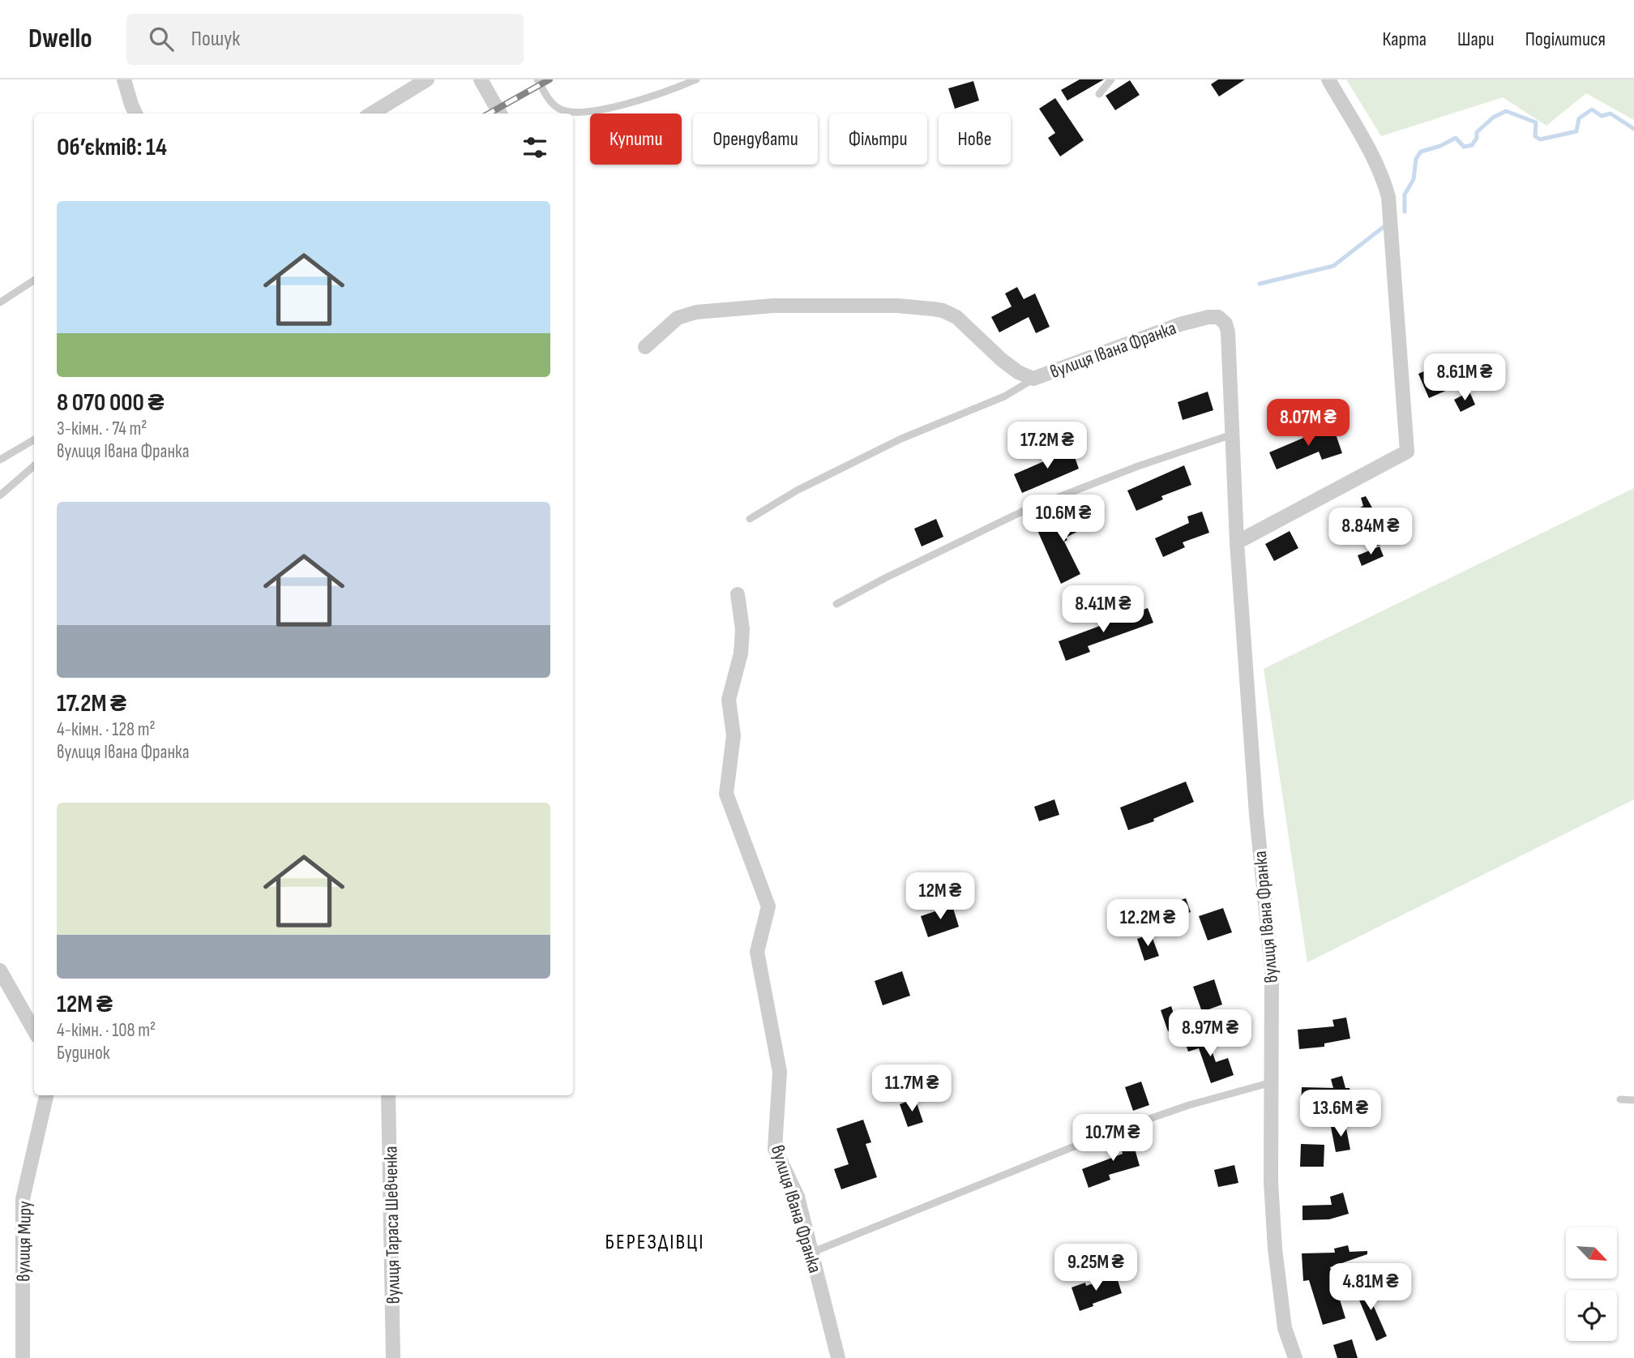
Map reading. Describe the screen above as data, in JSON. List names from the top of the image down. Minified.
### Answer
{"streets":{"street":["вулиця Івана Франка","вулиця Тараса Шевченка","вулиця Миру"]},"districts":["БЕРЕЗДІВЦІ"],"north":"bottom right","page":{"header":"Dwello","search":"Пошук","nav":["Карта","Шари","Поділитися"],"chip":["Купити","Орендувати","Фільтри","Нове"],"heading":"Об’єктів: 14","list":[{"name":"8 070 000 ₴","note":"3-кімн. · 74 m² · вулиця Івана Франка"},{"name":"17.2M ₴","note":"4-кімн. · 128 m² · вулиця Івана Франка"},{"name":"12M ₴","note":"4-кімн. · 108 m² · Будинок"}],"price":["8.61M ₴","8.07M ₴","17.2M ₴","10.6M ₴","8.84M ₴","8.41M ₴","12M ₴","12.2M ₴","8.97M ₴","11.7M ₴","13.6M ₴","10.7M ₴","9.25M ₴","4.81M ₴"]}}
